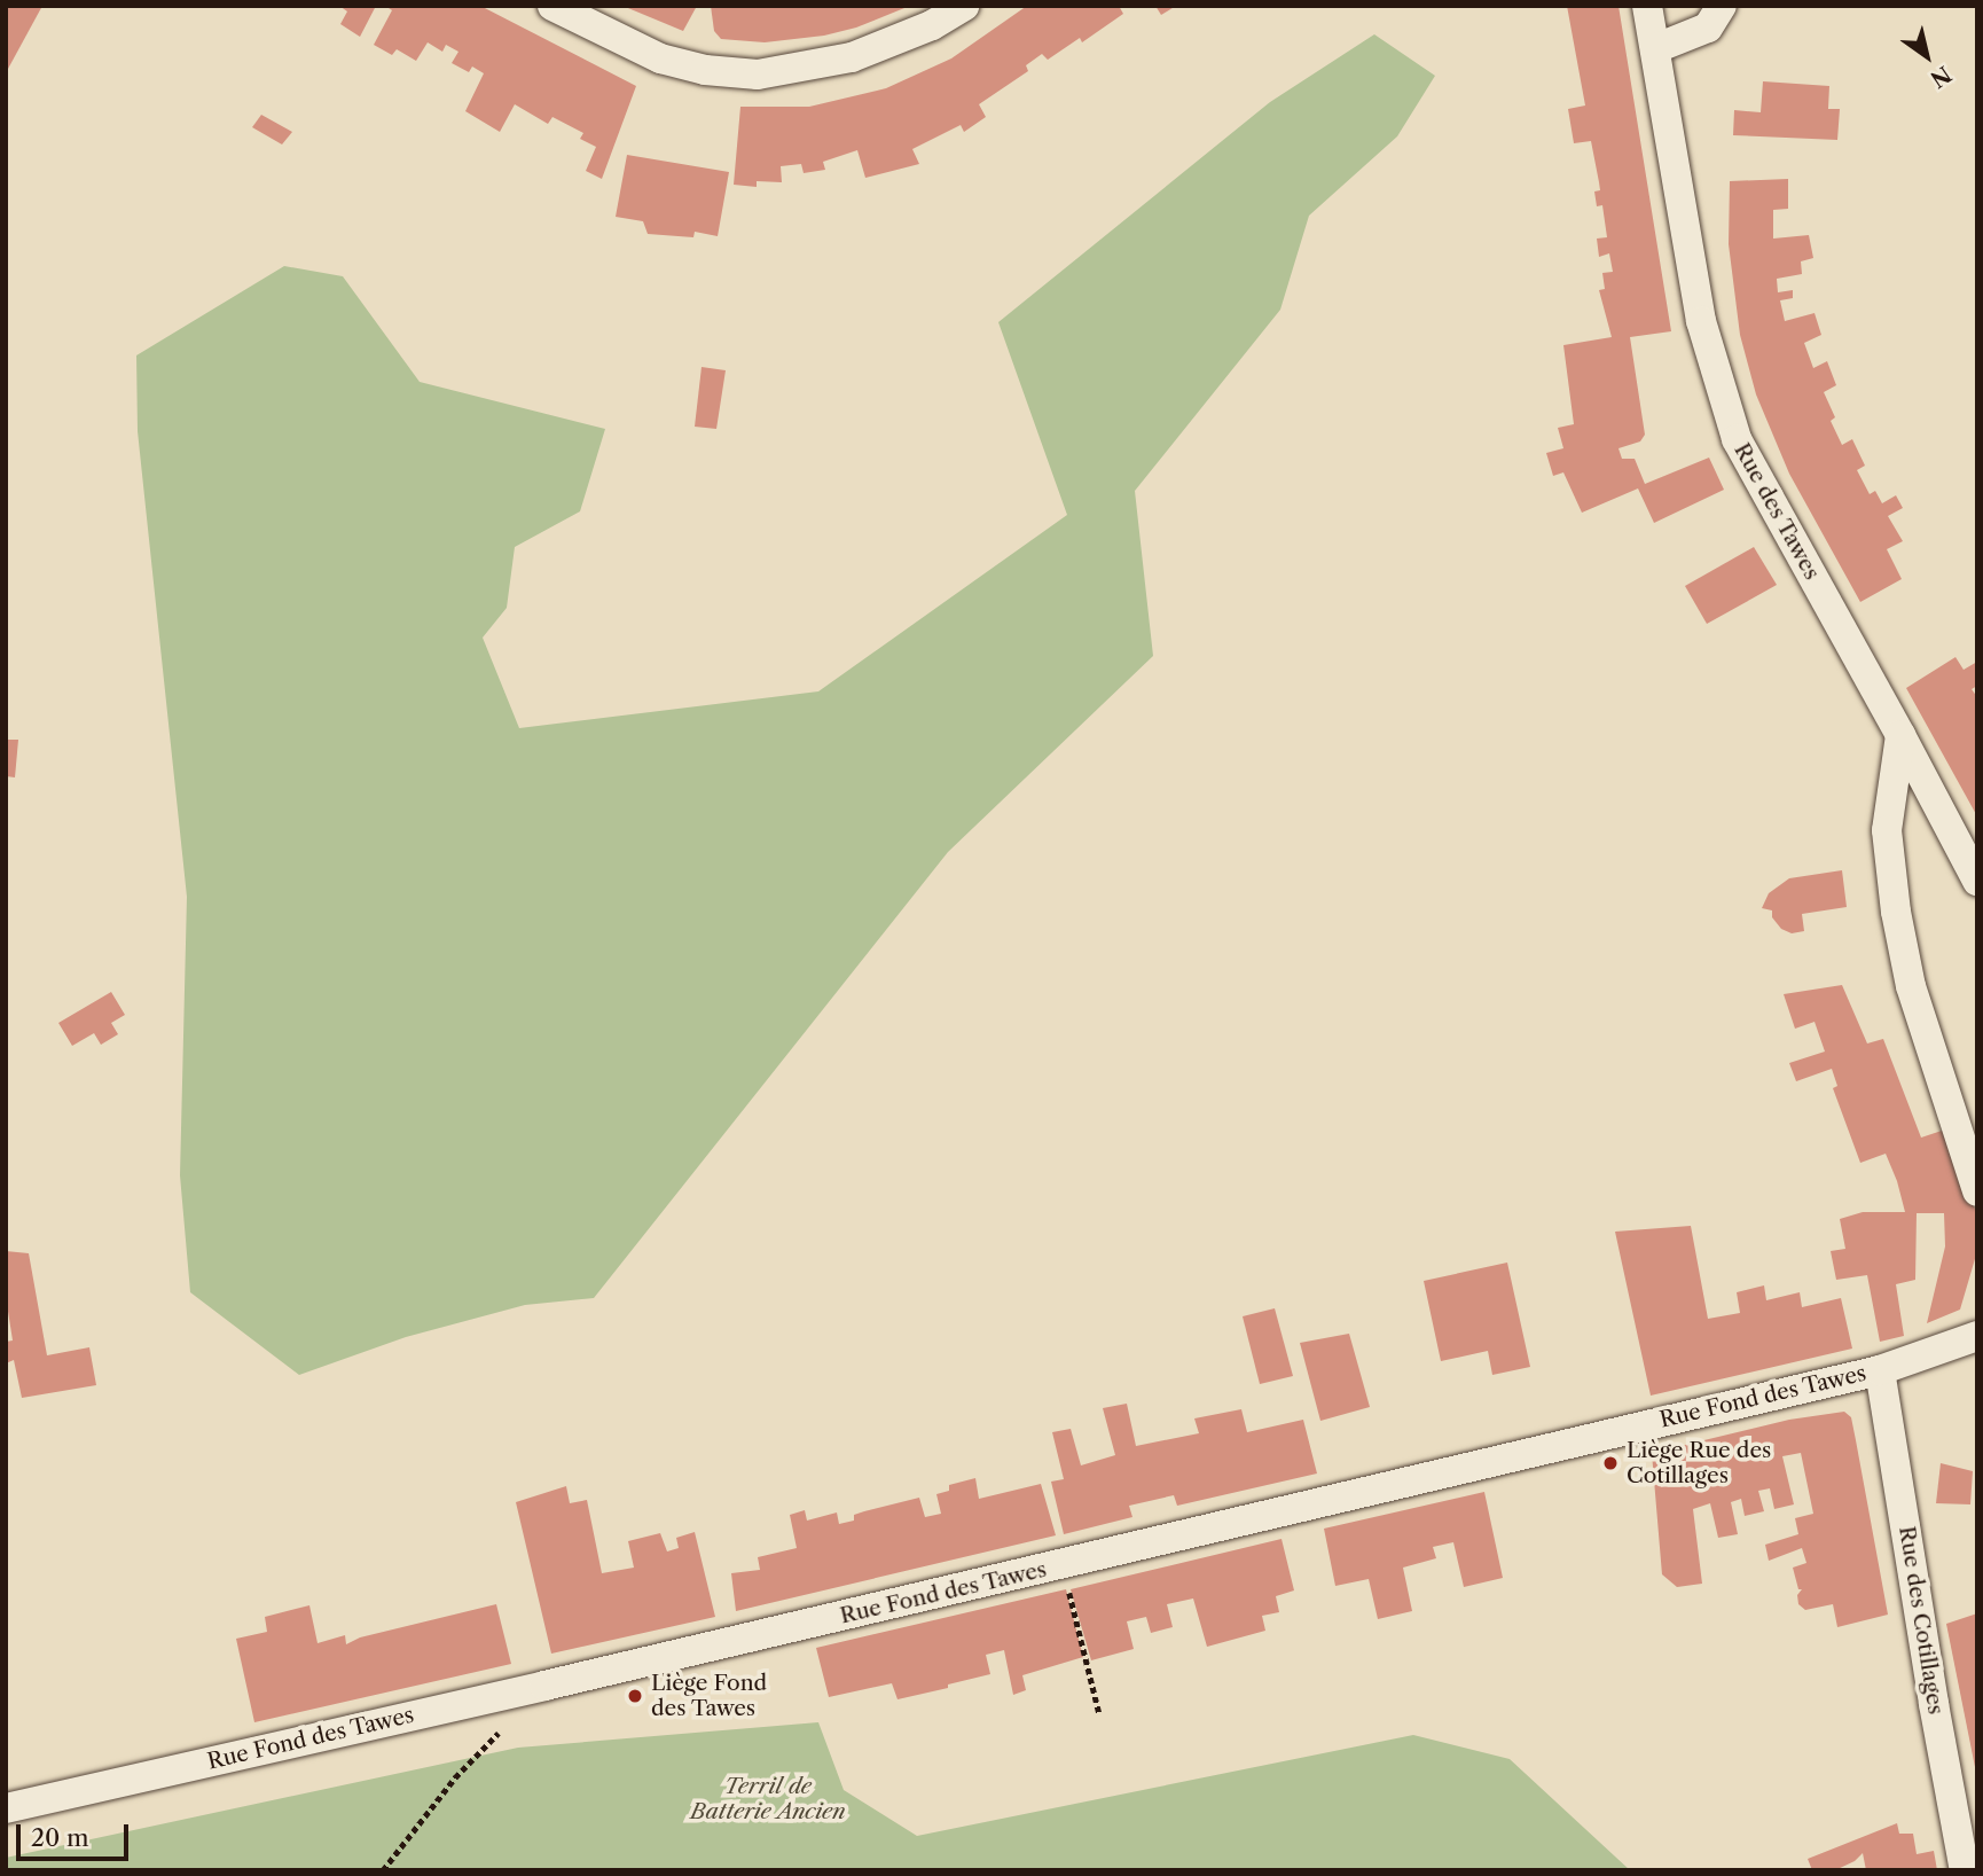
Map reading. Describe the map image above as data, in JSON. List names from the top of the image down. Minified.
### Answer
{"streets":{"street":["Rue des Tawes","Rue Fond des Tawes","Rue des Cotillages"]},"crossings":[["Rue Fond des Tawes","Rue des Cotillages"]],"parks":["Terril de Batterie Ancien"],"places":["Liège Rue des Cotillages","Liège Fond des Tawes"],"scale_bar":"20 m","north":"bottom right"}
